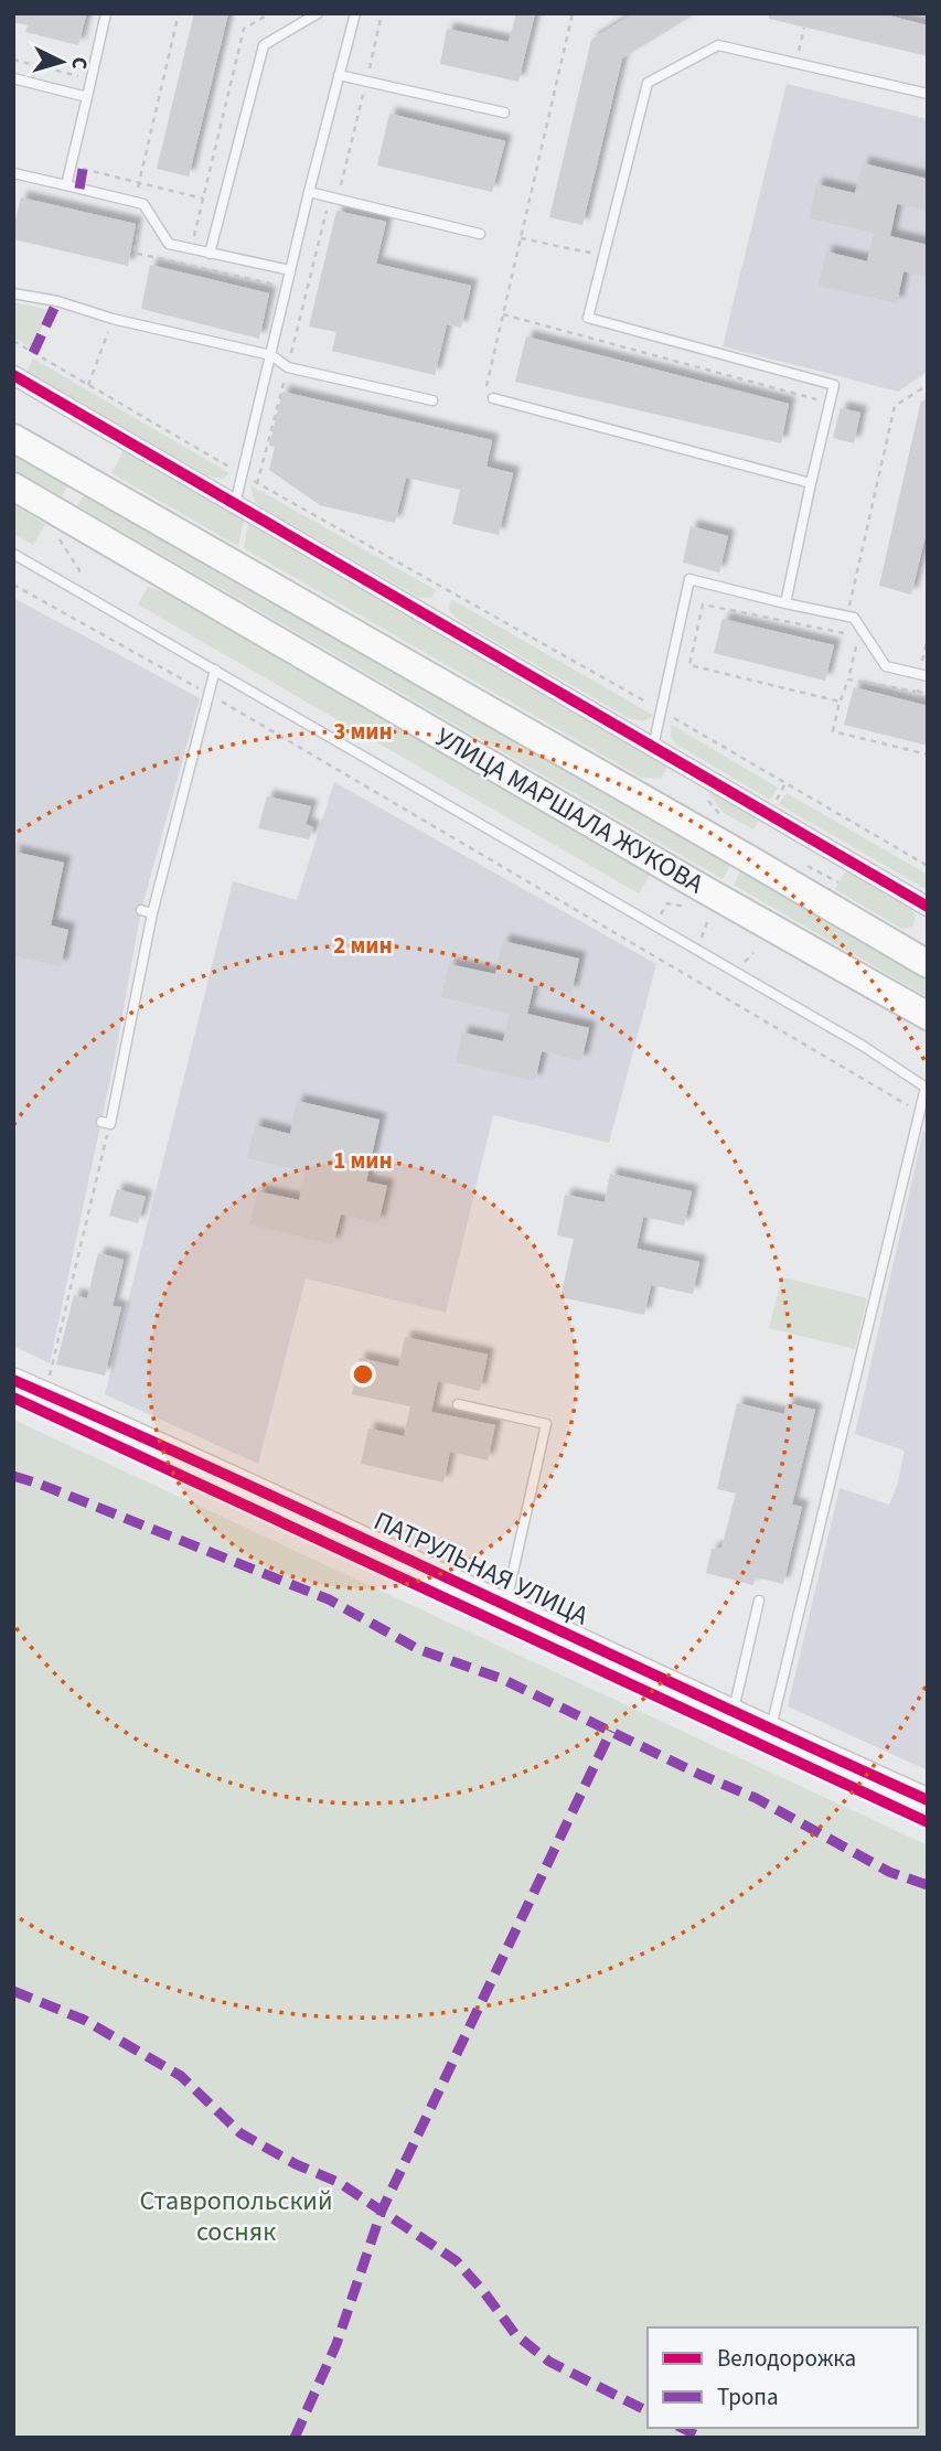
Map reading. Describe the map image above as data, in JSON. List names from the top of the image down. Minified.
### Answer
{"streets":{"main road":["УЛИЦА МАРШАЛА ЖУКОВА"],"street":["ПАТРУЛЬНАЯ УЛИЦА"]},"parks":["Ставропольский сосняк"],"legend":["Велодорожка","Тропа"],"north":"right","rings":["3 мин","2 мин","1 мин"]}
